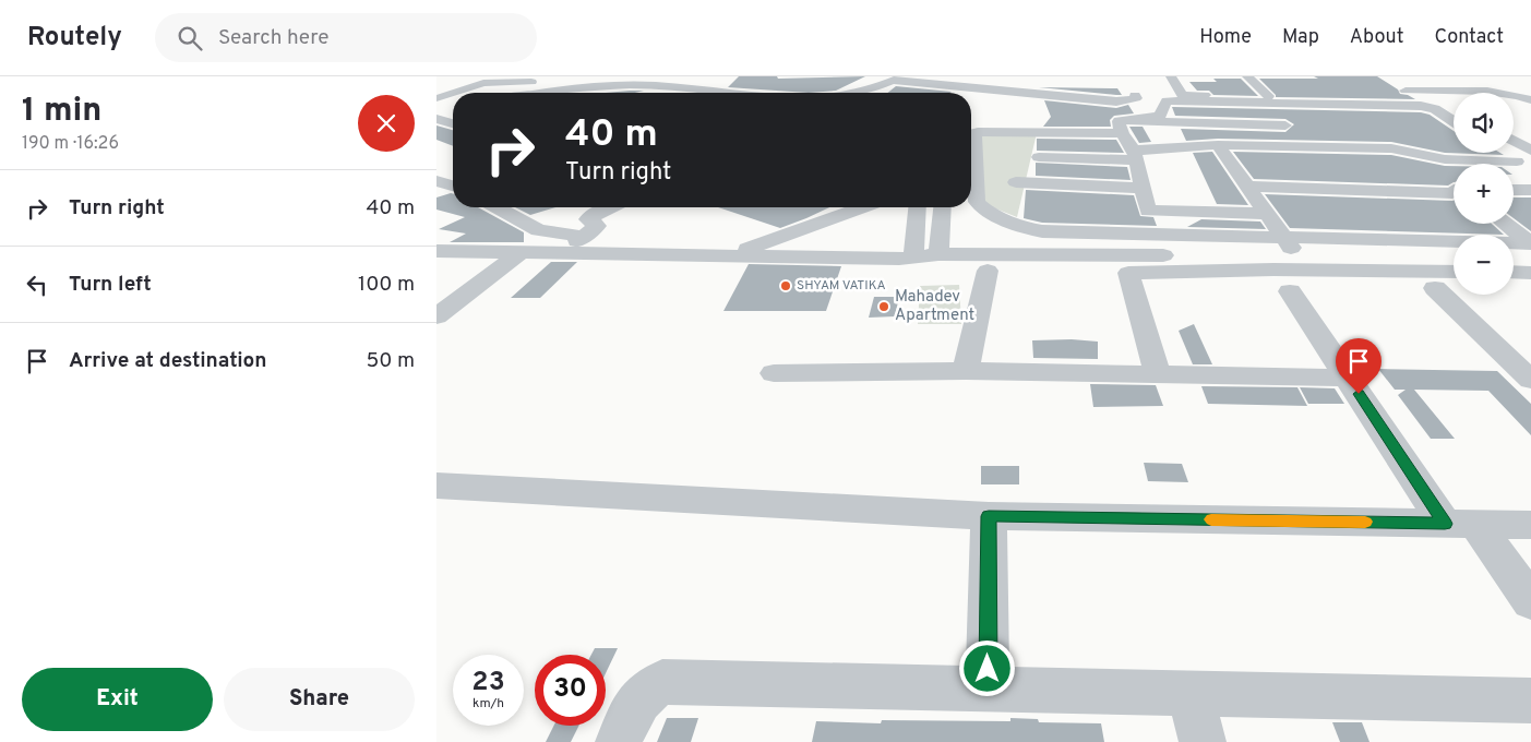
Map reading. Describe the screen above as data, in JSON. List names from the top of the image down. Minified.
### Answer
{"places":["SHYAM VATIKA","Mahadev Apartment"],"page":{"header":"Routely","search":"Search here","nav":["Home","Map","About","Contact"],"heading":["1 min","190 m · 16:26"],"map_buttons":["+","−"],"turn":["40 m","Turn right"],"list":[{"name":"Turn right","value":"40 m"},{"name":"Turn left","value":"100 m"},{"name":"Arrive at destination","value":"50 m"}],"speed":"23 km/h","limit":"30","buttons":["Exit","Share"]}}
